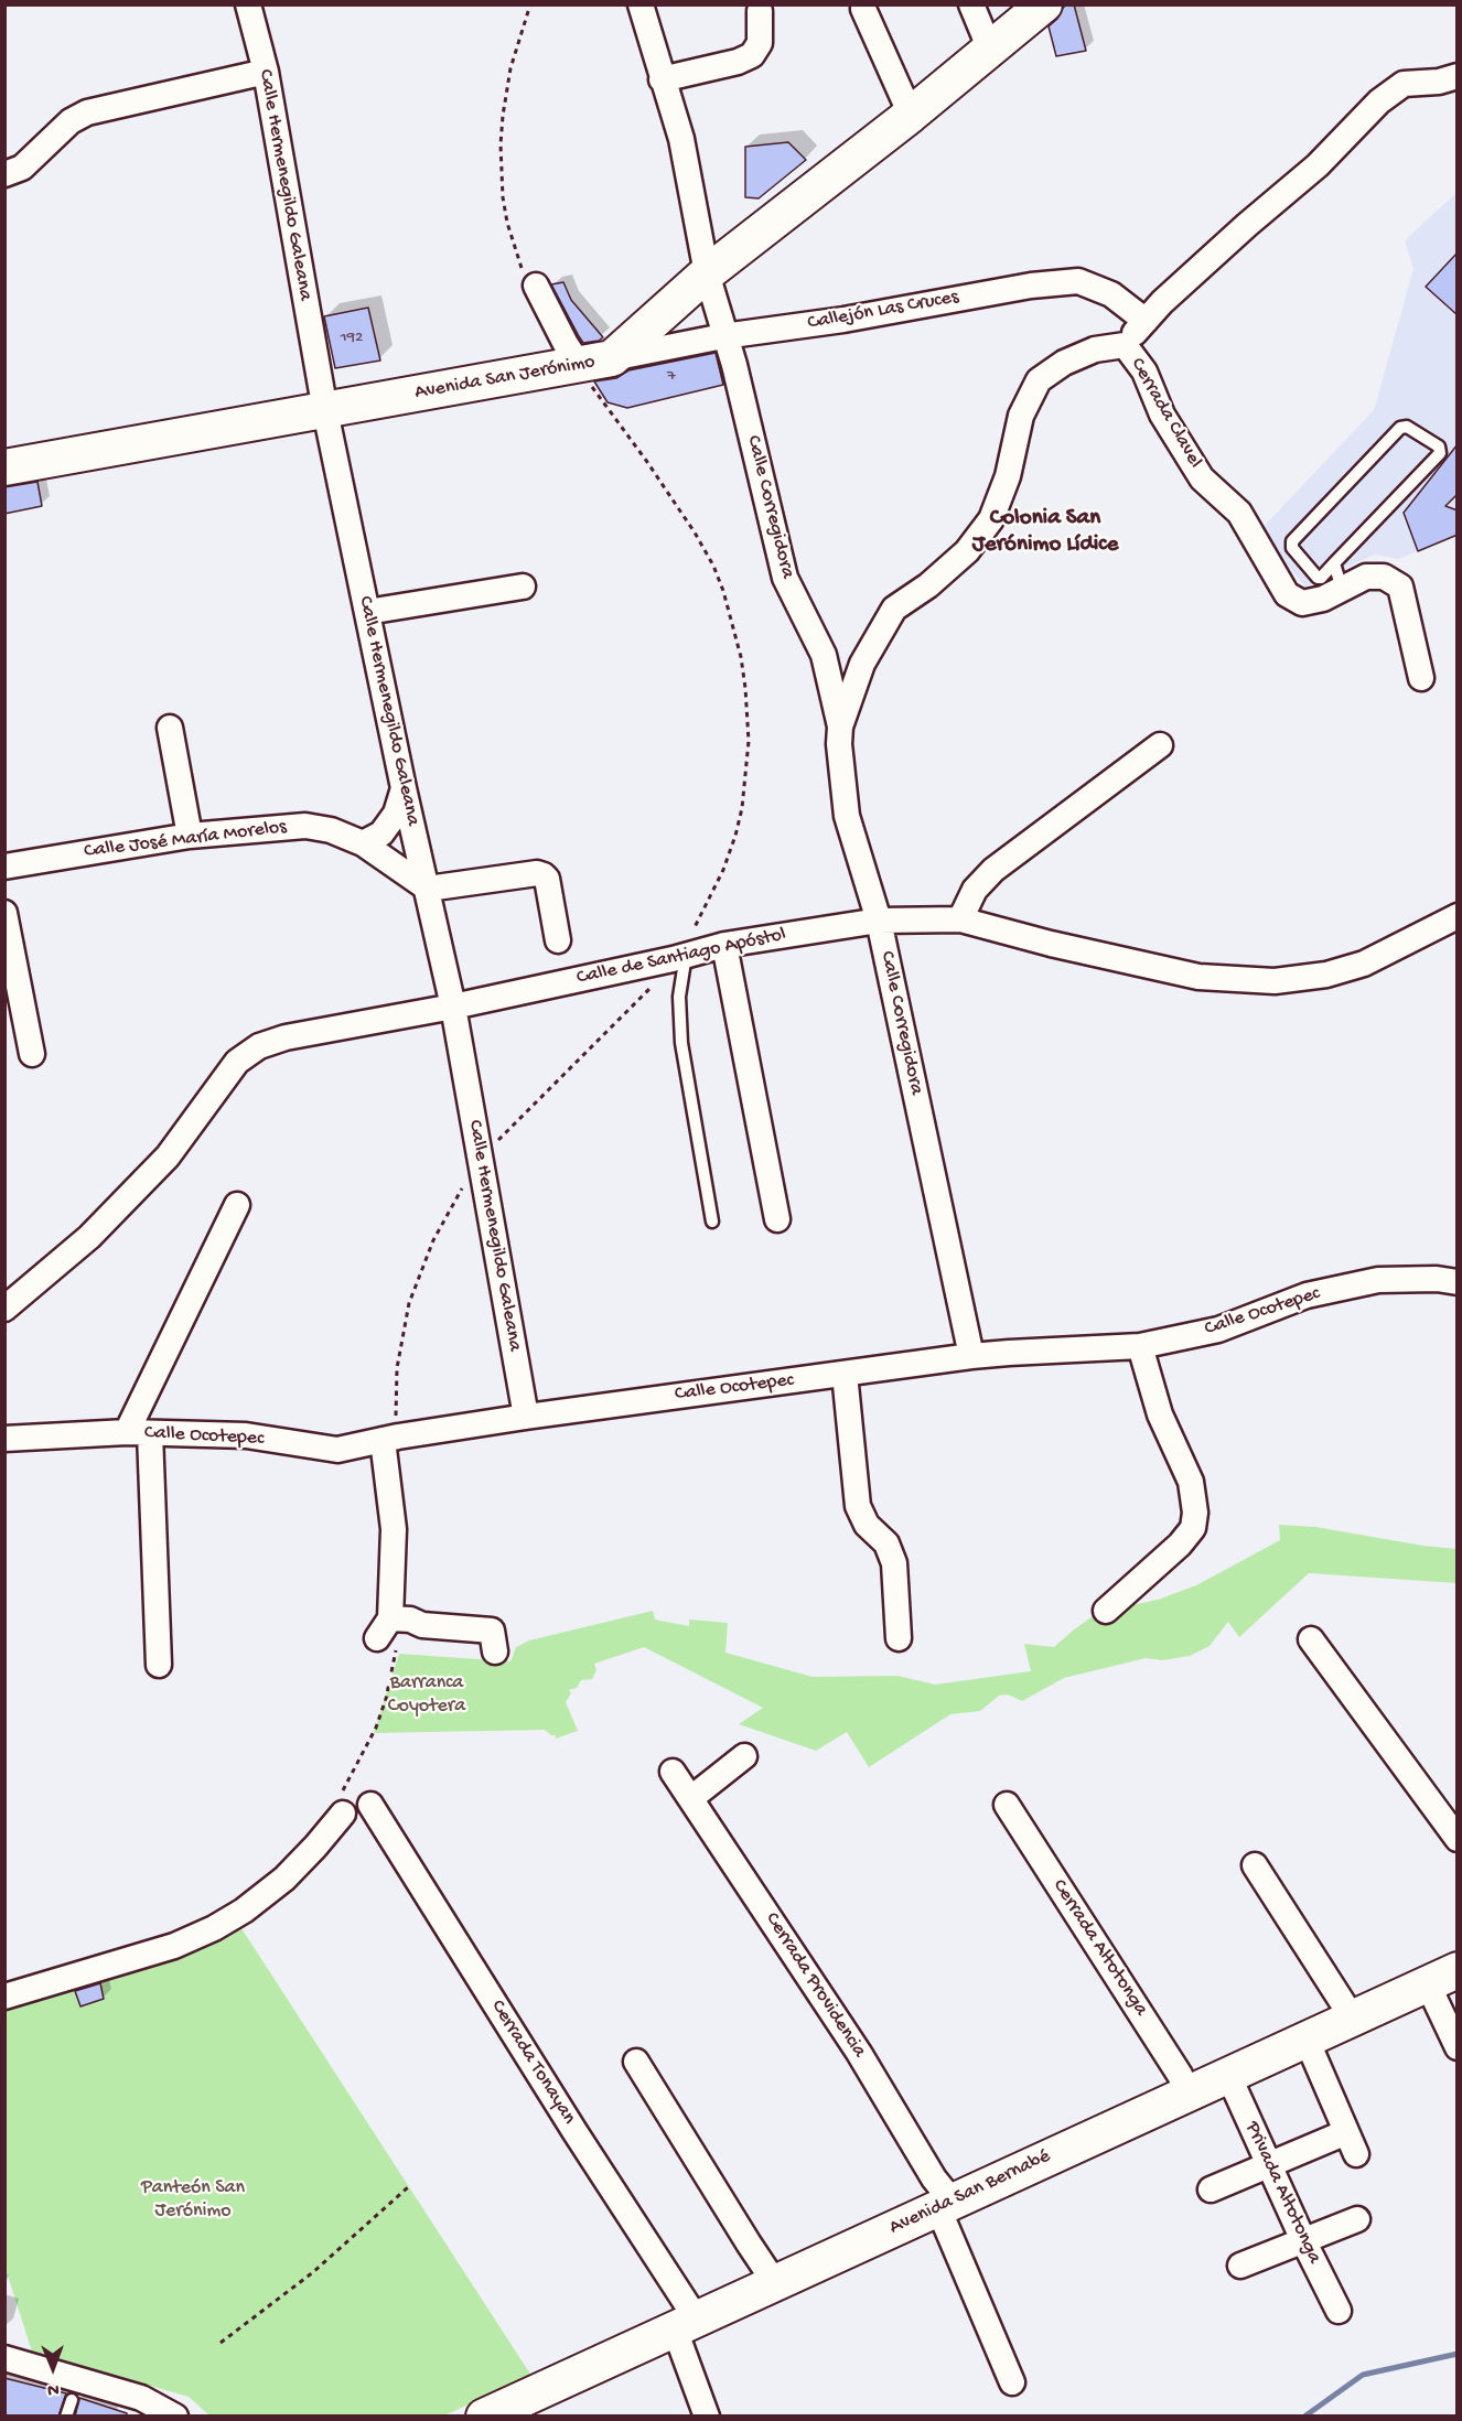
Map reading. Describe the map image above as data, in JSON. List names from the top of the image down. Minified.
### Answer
{"streets":{"main road":["Avenida San Jerónimo","Avenida San Bernabé"],"street":["Calle Hermenegildo Galeana","Callejón Las Cruces","Cerrada Clavel","Calle Corregidora","Calle José María Morelos","Calle de Santiago Apóstol","Calle Ocotepec","Cerrada Altotonga","Cerrada Providencia","Cerrada Tonayan","Privada Altotonga"]},"crossings":[["Calle Hermenegildo Galeana","Avenida San Jerónimo"],["Calle Hermenegildo Galeana","Calle José María Morelos"],["Calle Hermenegildo Galeana","Calle de Santiago Apóstol"],["Calle Hermenegildo Galeana","Calle Ocotepec"],["Callejón Las Cruces","Avenida San Jerónimo"],["Callejón Las Cruces","Calle Corregidora"],["Avenida San Jerónimo","Calle Corregidora"],["Calle Corregidora","Calle de Santiago Apóstol"],["Calle Corregidora","Calle Ocotepec"],["Cerrada Altotonga","Avenida San Bernabé"],["Cerrada Providencia","Avenida San Bernabé"],["Cerrada Tonayan","Avenida San Bernabé"],["Avenida San Bernabé","Privada Altotonga"]],"districts":["Colonia San Jerónimo Lídice"],"parks":["Barranca Coyotera","Panteón San Jerónimo"],"house_numbers":["192","7"],"north":"bottom"}
